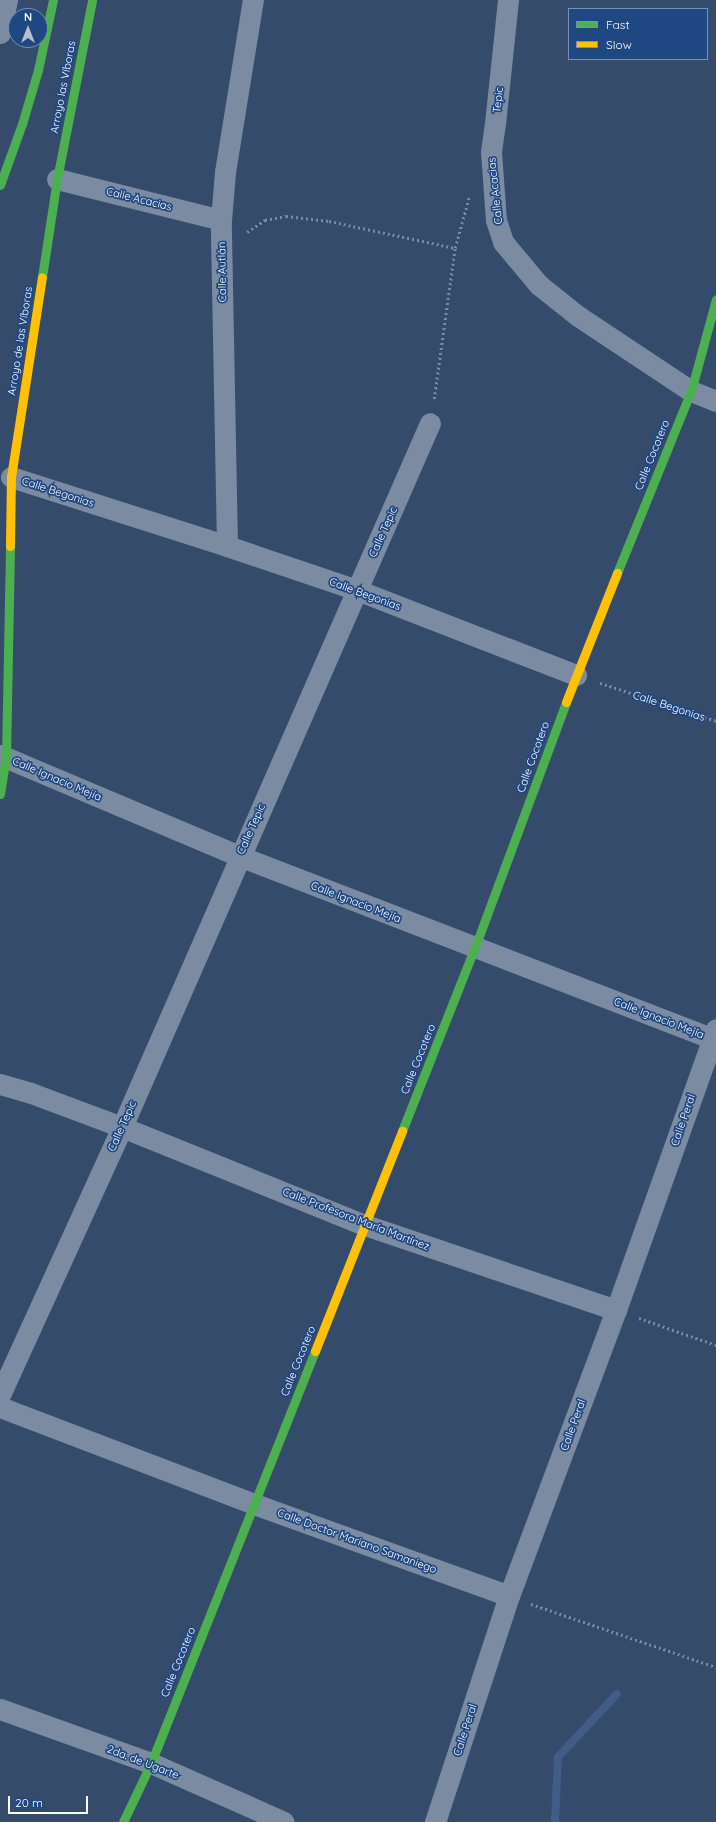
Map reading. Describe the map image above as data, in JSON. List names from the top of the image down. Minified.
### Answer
{"streets":{"street":["Arroyo las Víboras","Tepic","Calle Acacias","Calle Autlán","Arroyo de las Víboras","Calle Cocotero","Calle Begonias","Calle Tepic","Calle Ignacio Mejía","Calle Peral","Calle Profesora María Martínez","Calle Doctor Mariano Samaniego","2da. de Ugarte"]},"crossings":[["Arroyo las Víboras","Calle Acacias"],["Arroyo las Víboras","Arroyo de las Víboras"],["Tepic","Calle Acacias"],["Calle Acacias","Calle Autlán"],["Calle Acacias","Arroyo de las Víboras"],["Calle Acacias","Calle Cocotero"],["Calle Autlán","Calle Begonias"],["Arroyo de las Víboras","Calle Begonias"],["Arroyo de las Víboras","Calle Ignacio Mejía"],["Calle Cocotero","Calle Begonias"],["Calle Cocotero","Calle Ignacio Mejía"],["Calle Cocotero","Calle Profesora María Martínez"],["Calle Cocotero","Calle Doctor Mariano Samaniego"],["Calle Cocotero","2da. de Ugarte"],["Calle Begonias","Calle Tepic"],["Calle Tepic","Calle Ignacio Mejía"],["Calle Tepic","Calle Profesora María Martínez"],["Calle Ignacio Mejía","Calle Peral"],["Calle Peral","Calle Profesora María Martínez"],["Calle Peral","Calle Doctor Mariano Samaniego"]],"legend":["Fast","Slow"],"scale_bar":"20 m","north":"top"}
